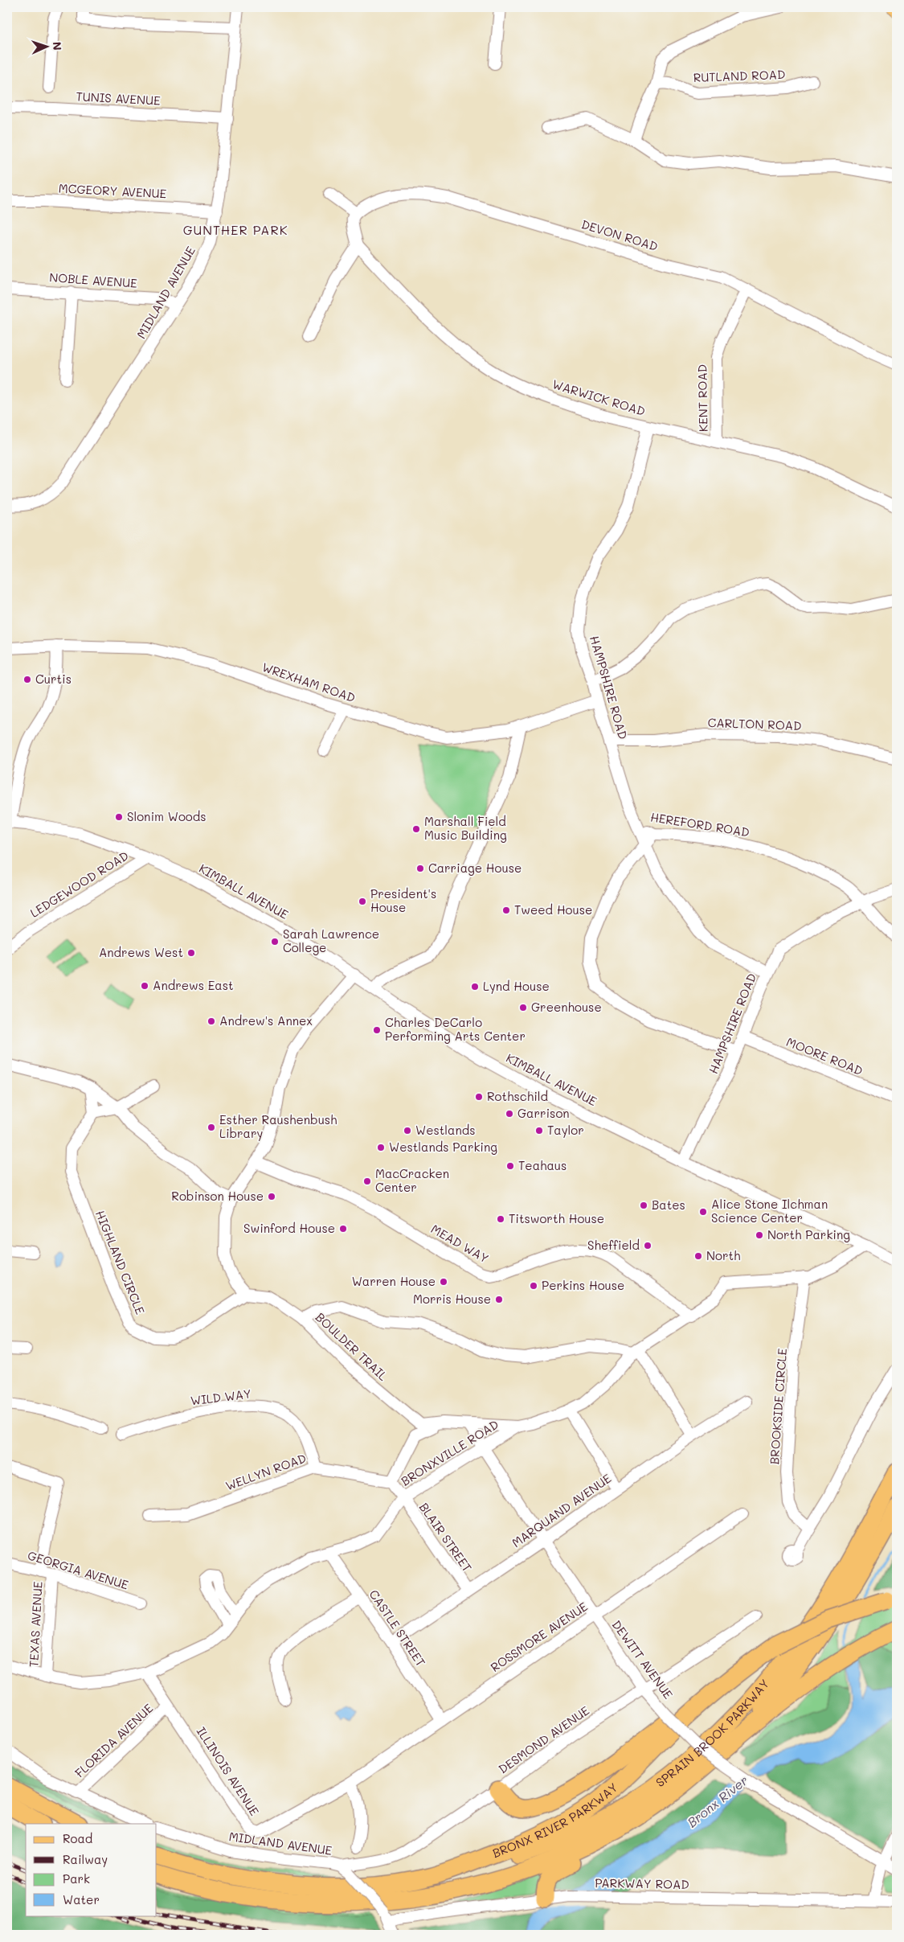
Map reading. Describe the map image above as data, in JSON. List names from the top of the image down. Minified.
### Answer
{"streets":{"highway":["SPRAIN BROOK PARKWAY","BRONX RIVER PARKWAY"],"street":["RUTLAND ROAD","TUNIS AVENUE","MCGEORY AVENUE","DEVON ROAD","NOBLE AVENUE","MIDLAND AVENUE","WARWICK ROAD","KENT ROAD","WREXHAM ROAD","HAMPSHIRE ROAD","CARLTON ROAD","HEREFORD ROAD","LEDGEWOOD ROAD","KIMBALL AVENUE","MOORE ROAD","MEAD WAY","HIGHLAND CIRCLE","BOULDER TRAIL","WILD WAY","BROOKSIDE CIRCLE","BRONXVILLE ROAD","WELLYN ROAD","MARQUAND AVENUE","BLAIR STREET","GEORGIA AVENUE","TEXAS AVENUE","CASTLE STREET","ROSSMORE AVENUE","DEWITT AVENUE","DESMOND AVENUE","FLORIDA AVENUE","ILLINOIS AVENUE","PARKWAY ROAD"]},"crossings":[["TUNIS AVENUE","MIDLAND AVENUE"],["MCGEORY AVENUE","MIDLAND AVENUE"],["DEVON ROAD","KENT ROAD"],["NOBLE AVENUE","MIDLAND AVENUE"],["MIDLAND AVENUE","DESMOND AVENUE"],["WARWICK ROAD","KENT ROAD"],["WARWICK ROAD","HAMPSHIRE ROAD"],["WREXHAM ROAD","HAMPSHIRE ROAD"],["HAMPSHIRE ROAD","CARLTON ROAD"],["HAMPSHIRE ROAD","HEREFORD ROAD"],["HAMPSHIRE ROAD","KIMBALL AVENUE"],["HAMPSHIRE ROAD","MOORE ROAD"],["LEDGEWOOD ROAD","KIMBALL AVENUE"],["KIMBALL AVENUE","BRONXVILLE ROAD"],["MEAD WAY","BRONXVILLE ROAD"],["HIGHLAND CIRCLE","BOULDER TRAIL"],["BOULDER TRAIL","BRONXVILLE ROAD"],["BOULDER TRAIL","DEWITT AVENUE"],["WILD WAY","WELLYN ROAD"],["BROOKSIDE CIRCLE","BRONXVILLE ROAD"],["BRONXVILLE ROAD","BLAIR STREET"],["BRONXVILLE ROAD","TEXAS AVENUE"],["BRONXVILLE ROAD","CASTLE STREET"],["BRONXVILLE ROAD","DEWITT AVENUE"],["BRONXVILLE ROAD","ILLINOIS AVENUE"],["WELLYN ROAD","BLAIR STREET"],["MARQUAND AVENUE","BLAIR STREET"],["MARQUAND AVENUE","CASTLE STREET"],["MARQUAND AVENUE","DEWITT AVENUE"],["GEORGIA AVENUE","TEXAS AVENUE"],["CASTLE STREET","ROSSMORE AVENUE"],["ROSSMORE AVENUE","DEWITT AVENUE"],["ROSSMORE AVENUE","ILLINOIS AVENUE"],["DEWITT AVENUE","DESMOND AVENUE"],["SPRAIN BROOK PARKWAY","BRONX RIVER PARKWAY"],["FLORIDA AVENUE","ILLINOIS AVENUE"]],"districts":["GUNTHER PARK"],"water":["Bronx River"],"places":["Curtis","Slonim Woods","Marshall Field Music Building","Carriage House","President's House","Tweed House","Sarah Lawrence College","Andrews West","Andrews East","Lynd House","Greenhouse","Andrew's Annex","Charles DeCarlo Performing Arts Center","Rothschild","Garrison","Esther Raushenbush Library","Westlands","Taylor","Westlands Parking","Teahaus","MacCracken Center","Robinson House","Bates","Alice Stone Ilchman Science Center","Titsworth House","Swinford House","North Parking","Sheffield","North","Warren House","Perkins House","Morris House"],"legend":["Road","Railway","Park","Water"],"north":"right"}
